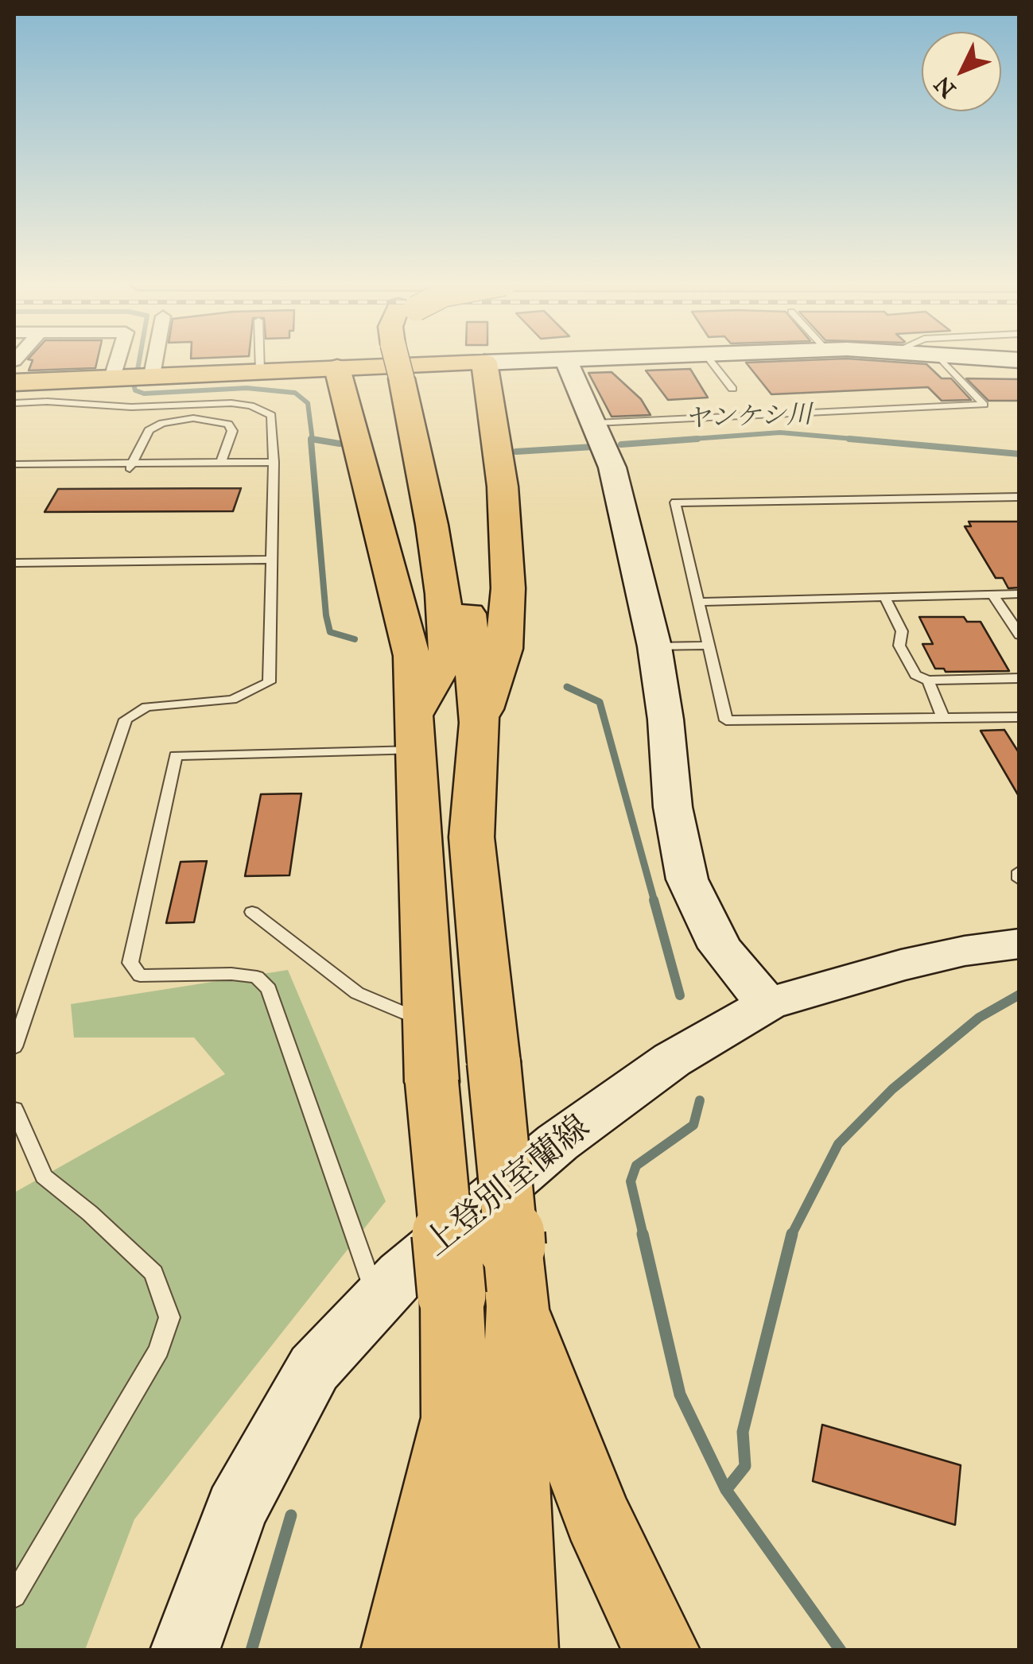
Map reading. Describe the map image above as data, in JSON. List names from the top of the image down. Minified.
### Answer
{"streets":{"main road":["上登別室蘭線"]},"water":["ヤンケシ川"],"north":"bottom left"}
